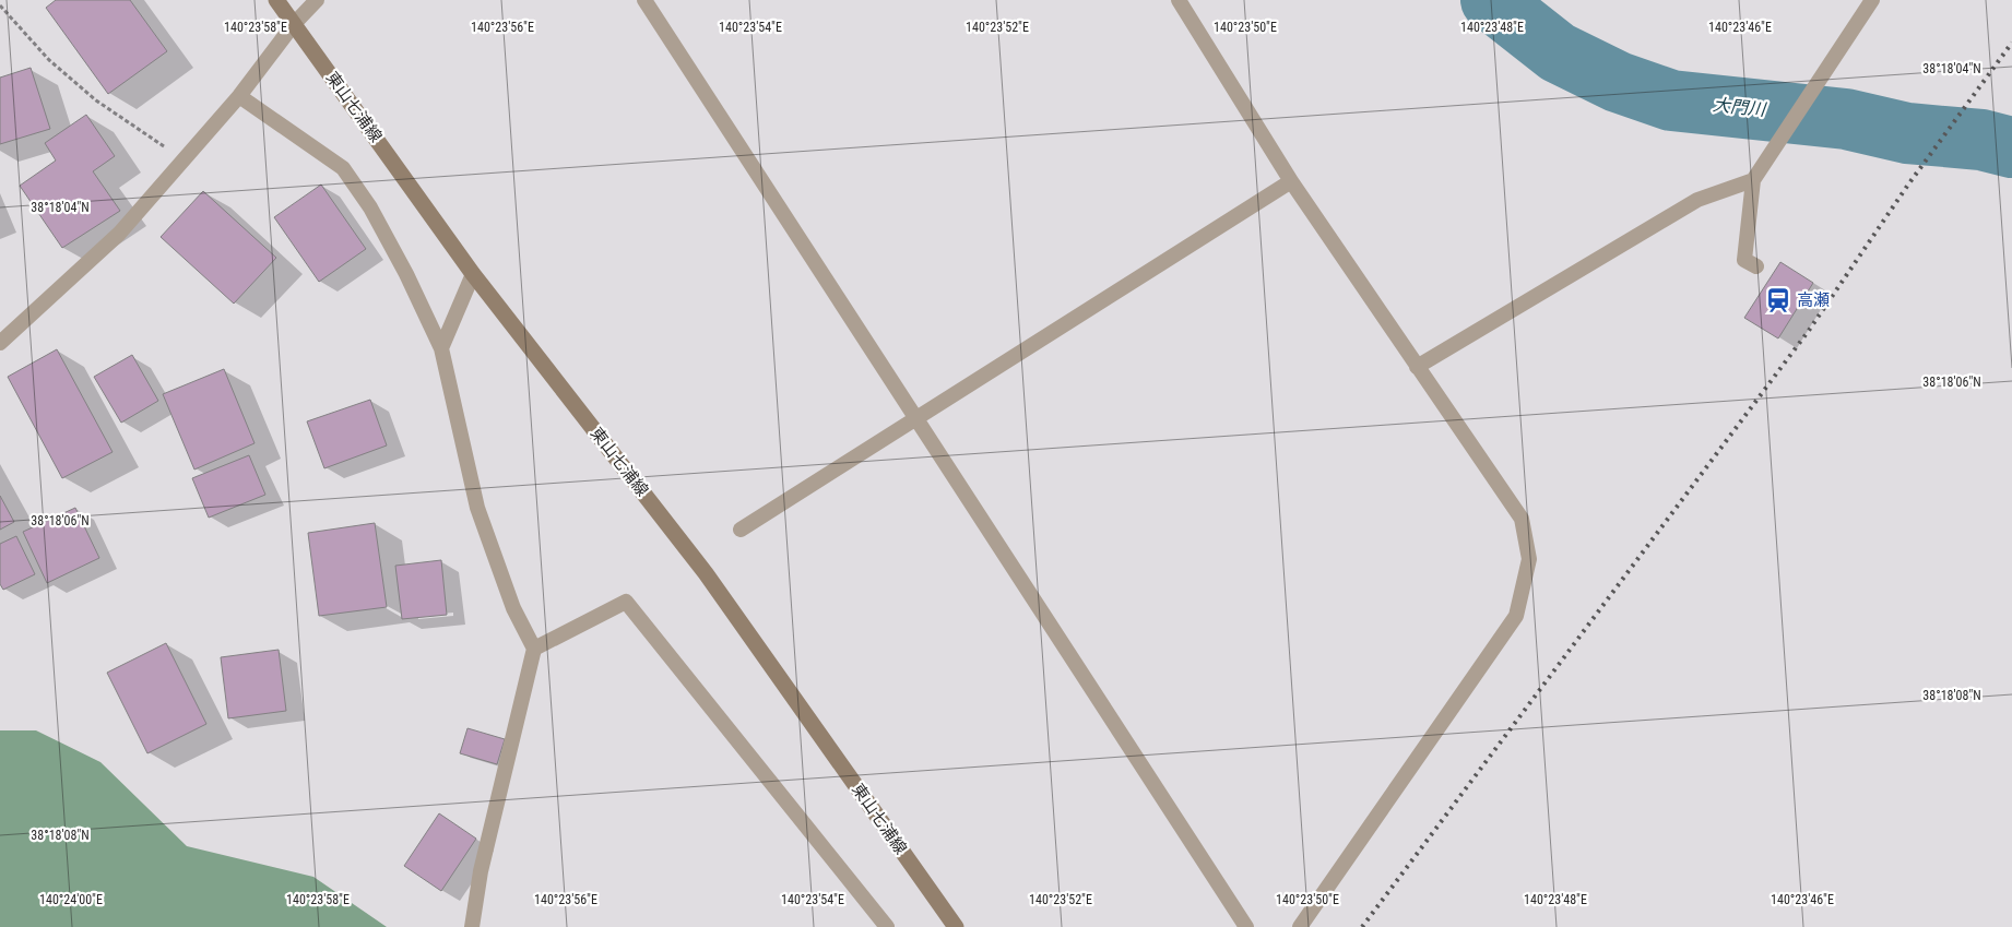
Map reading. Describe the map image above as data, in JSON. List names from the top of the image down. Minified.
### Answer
{"streets":{"main road":["東山七浦線"]},"water":["大門川"],"places":{"station":["高瀬"]},"coordinates":["140°23'58\"E","140°23'56\"E","140°23'54\"E","140°23'52\"E","140°23'50\"E","140°23'48\"E","140°23'46\"E","38°18'04\"N","38°18'06\"N","38°18'08\"N","140°24'00\"E"]}
